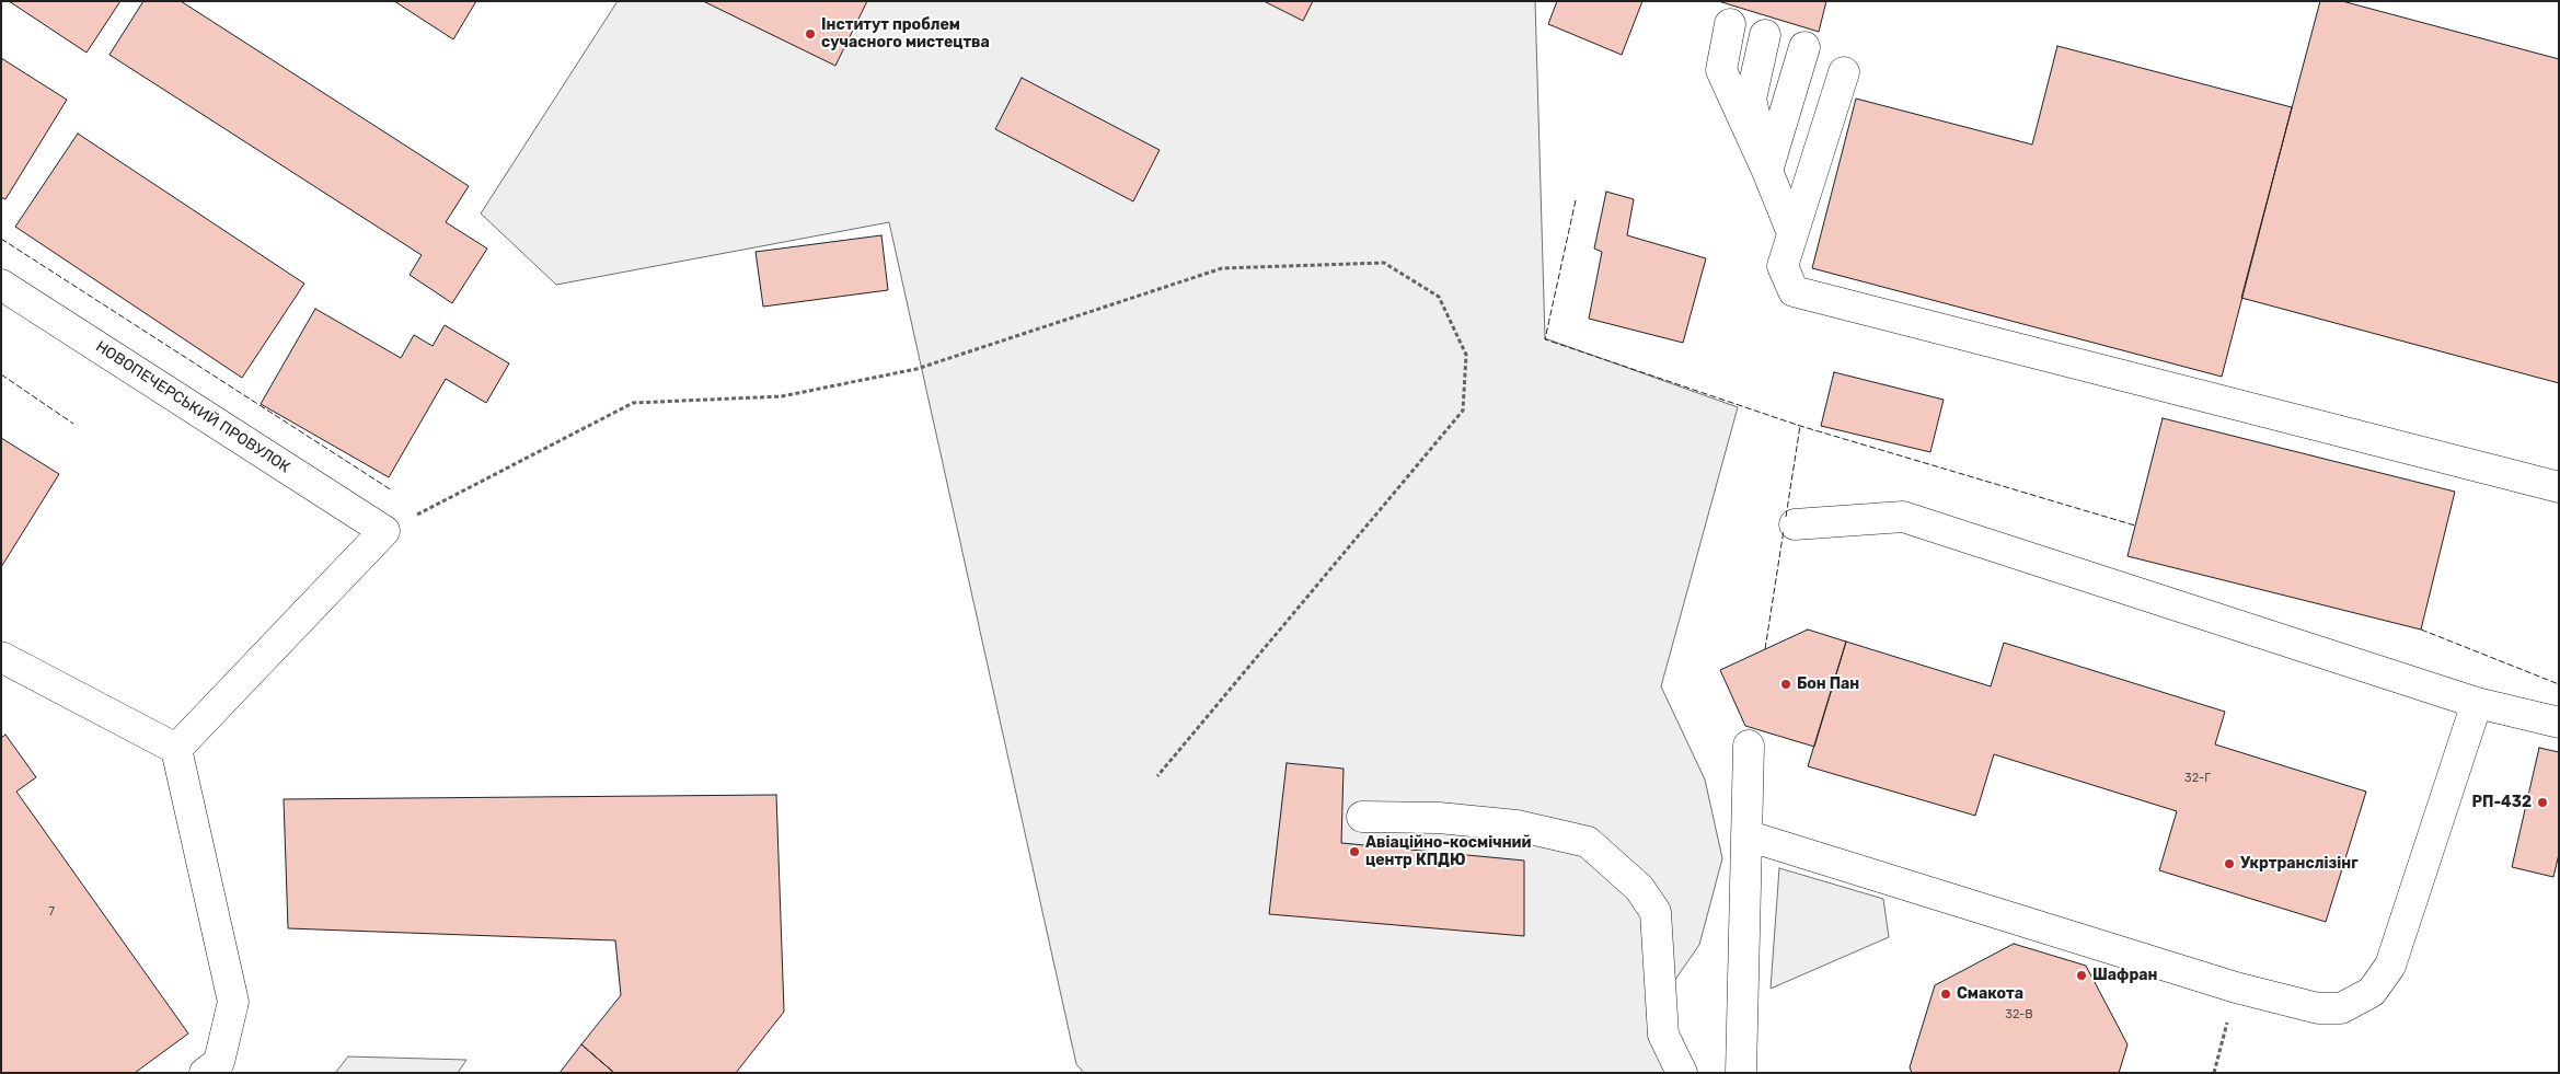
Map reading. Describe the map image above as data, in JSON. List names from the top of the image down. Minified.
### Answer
{"streets":{"lane":["НОВОПЕЧЕРСЬКИЙ ПРОВУЛОК"]},"places":["Інститут проблем сучасного мистецтва","Бон Пан","РП-432","Авіаційно-космічний центр КПДЮ","Укртранслізінг","Шафран","Смакота"],"house_numbers":["32-Г","7","32-В"]}
